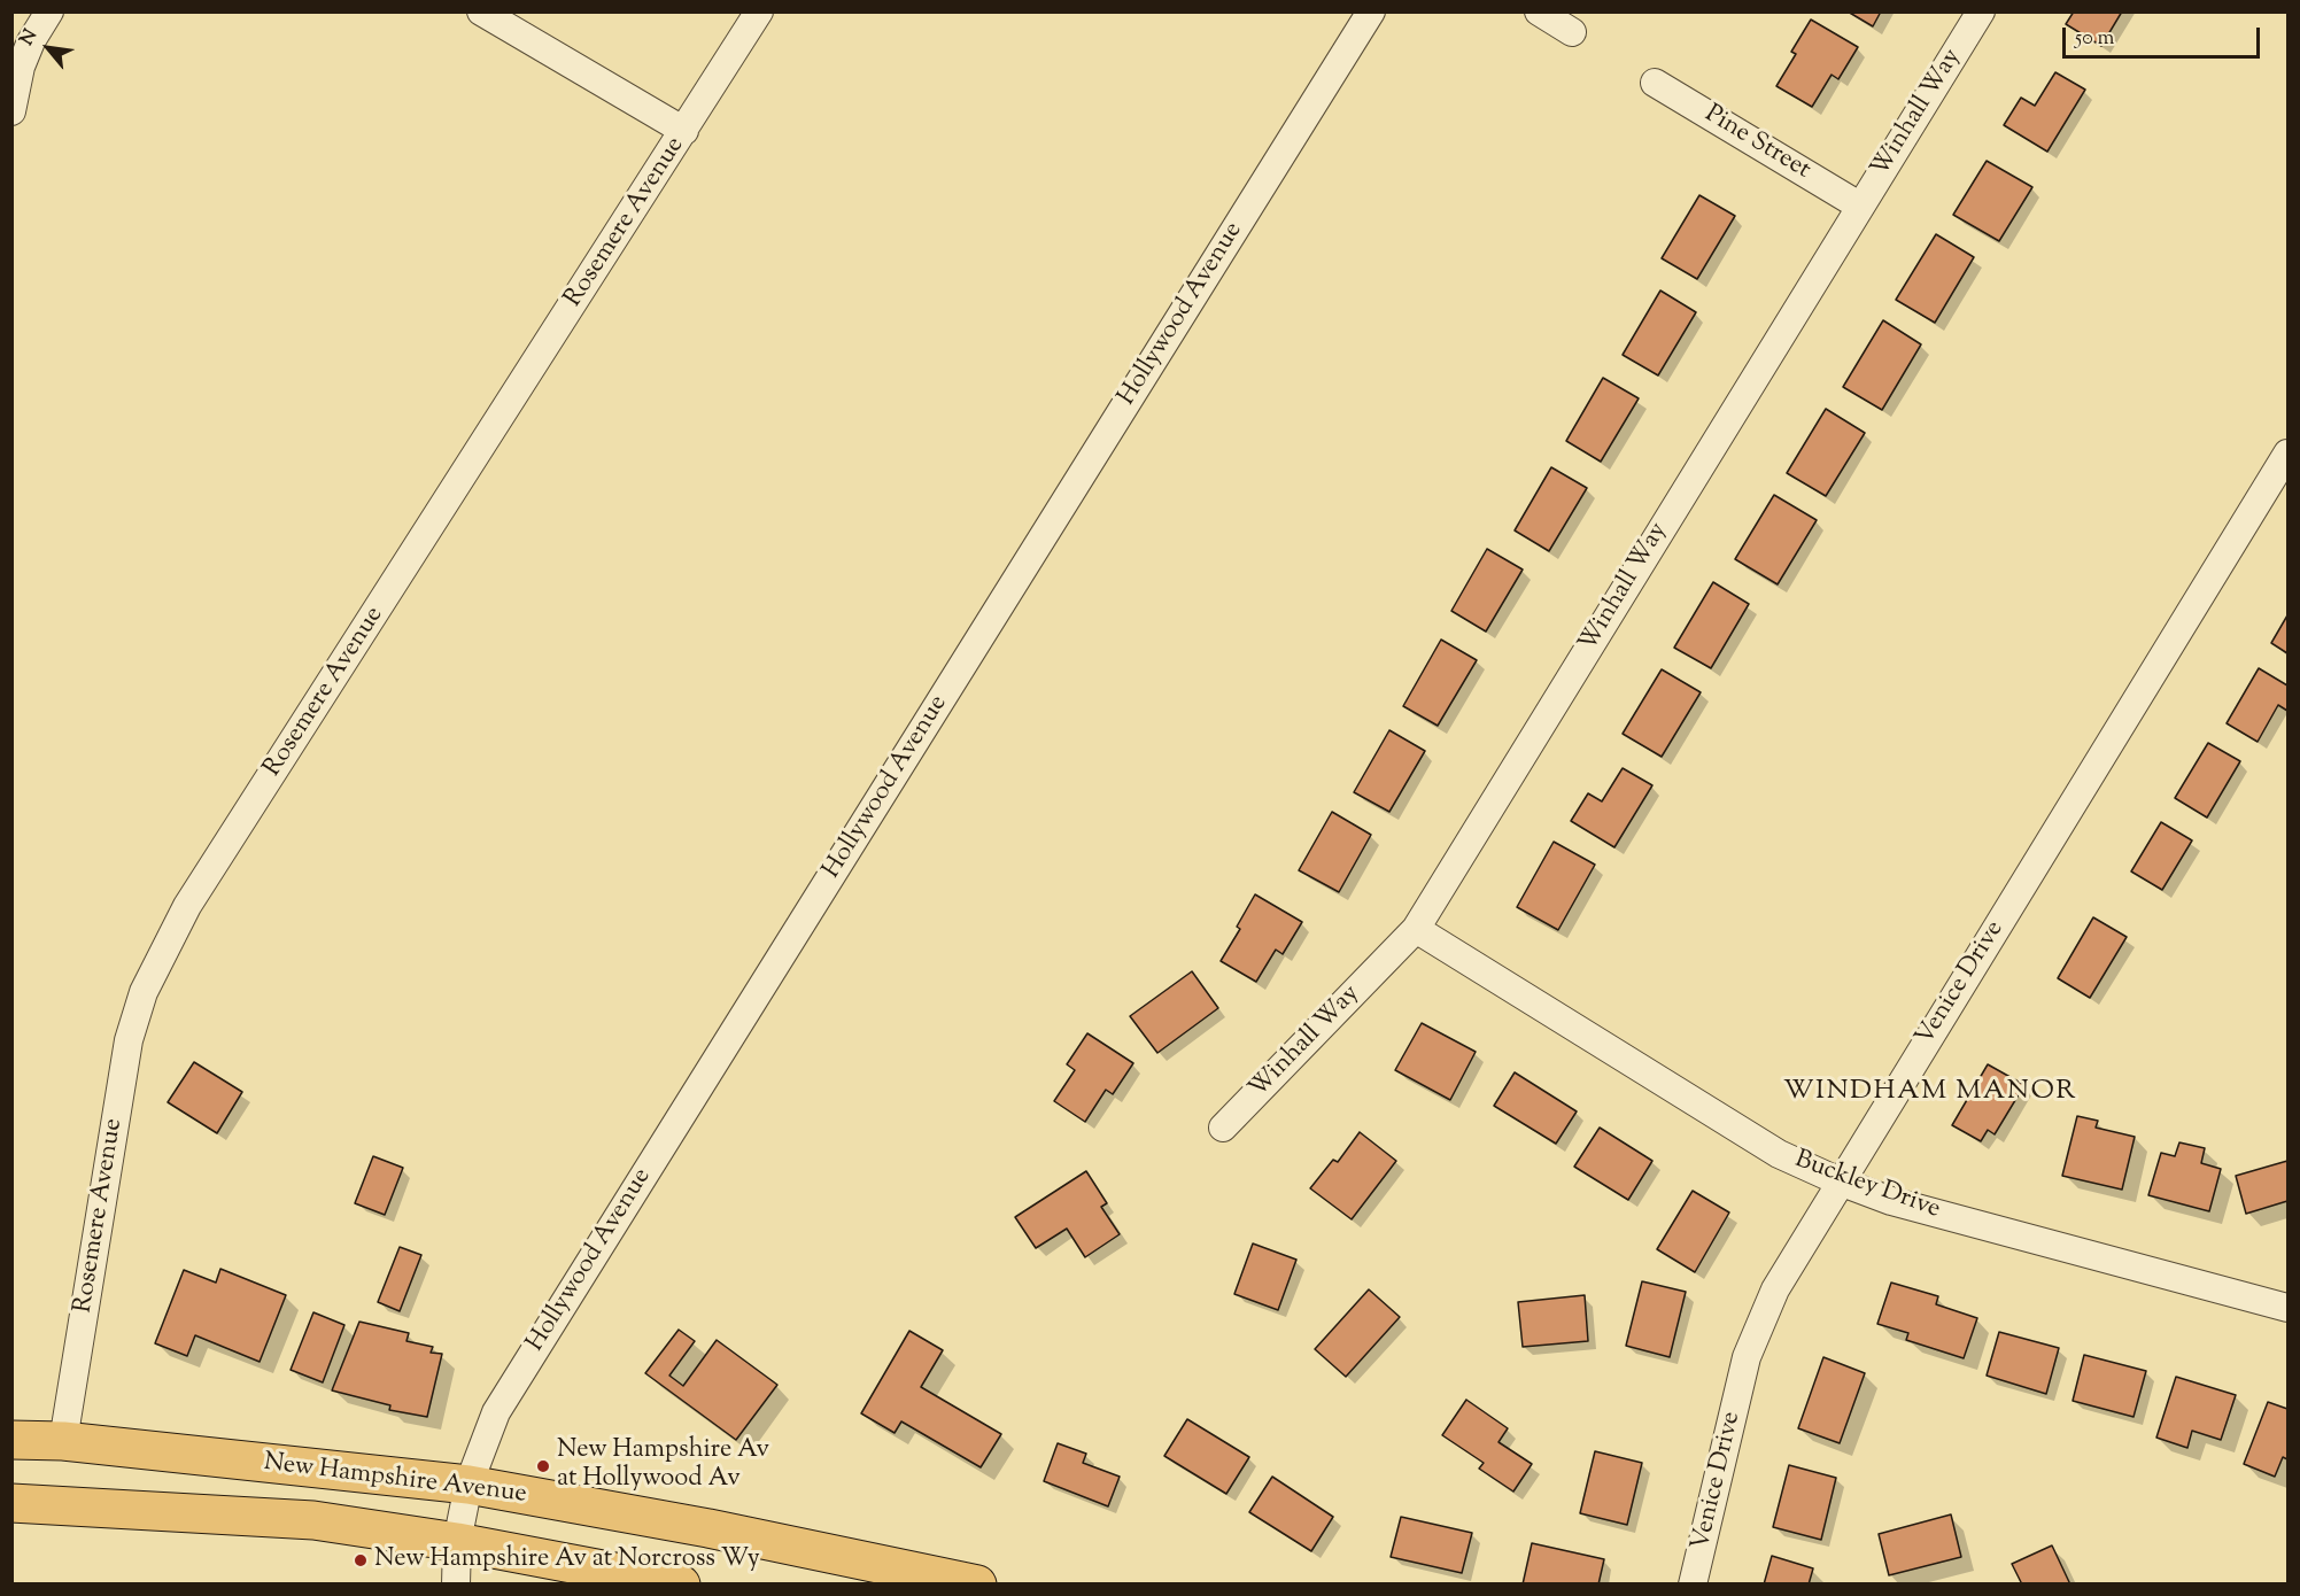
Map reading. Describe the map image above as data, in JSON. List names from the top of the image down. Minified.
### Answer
{"streets":{"main road":["New Hampshire Avenue"],"street":["Winhall Way","Pine Street","Rosemere Avenue","Hollywood Avenue","Venice Drive","Buckley Drive"]},"crossings":[["Winhall Way","Pine Street"],["Winhall Way","Buckley Drive"],["Rosemere Avenue","New Hampshire Avenue"],["Hollywood Avenue","New Hampshire Avenue"],["Venice Drive","Buckley Drive"]],"districts":["WINDHAM MANOR"],"places":["New Hampshire Av at Hollywood Av","New Hampshire Av at Norcross Wy"],"scale_bar":"50 m","north":"top left"}
